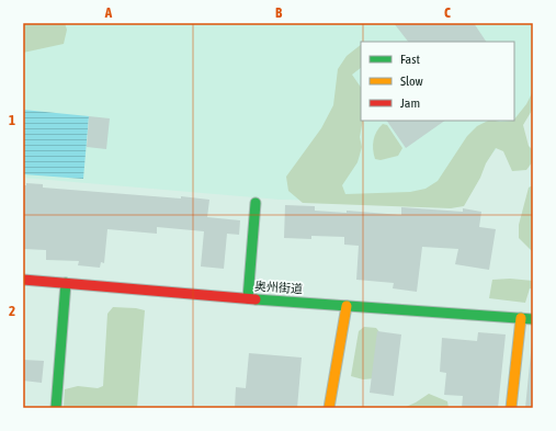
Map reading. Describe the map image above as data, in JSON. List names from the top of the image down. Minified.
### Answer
{"streets":{"main road":["奥州街道"]},"legend":["Fast","Slow","Jam"],"grid":{"columns":["A","B","C"],"rows":["1","2"]}}
